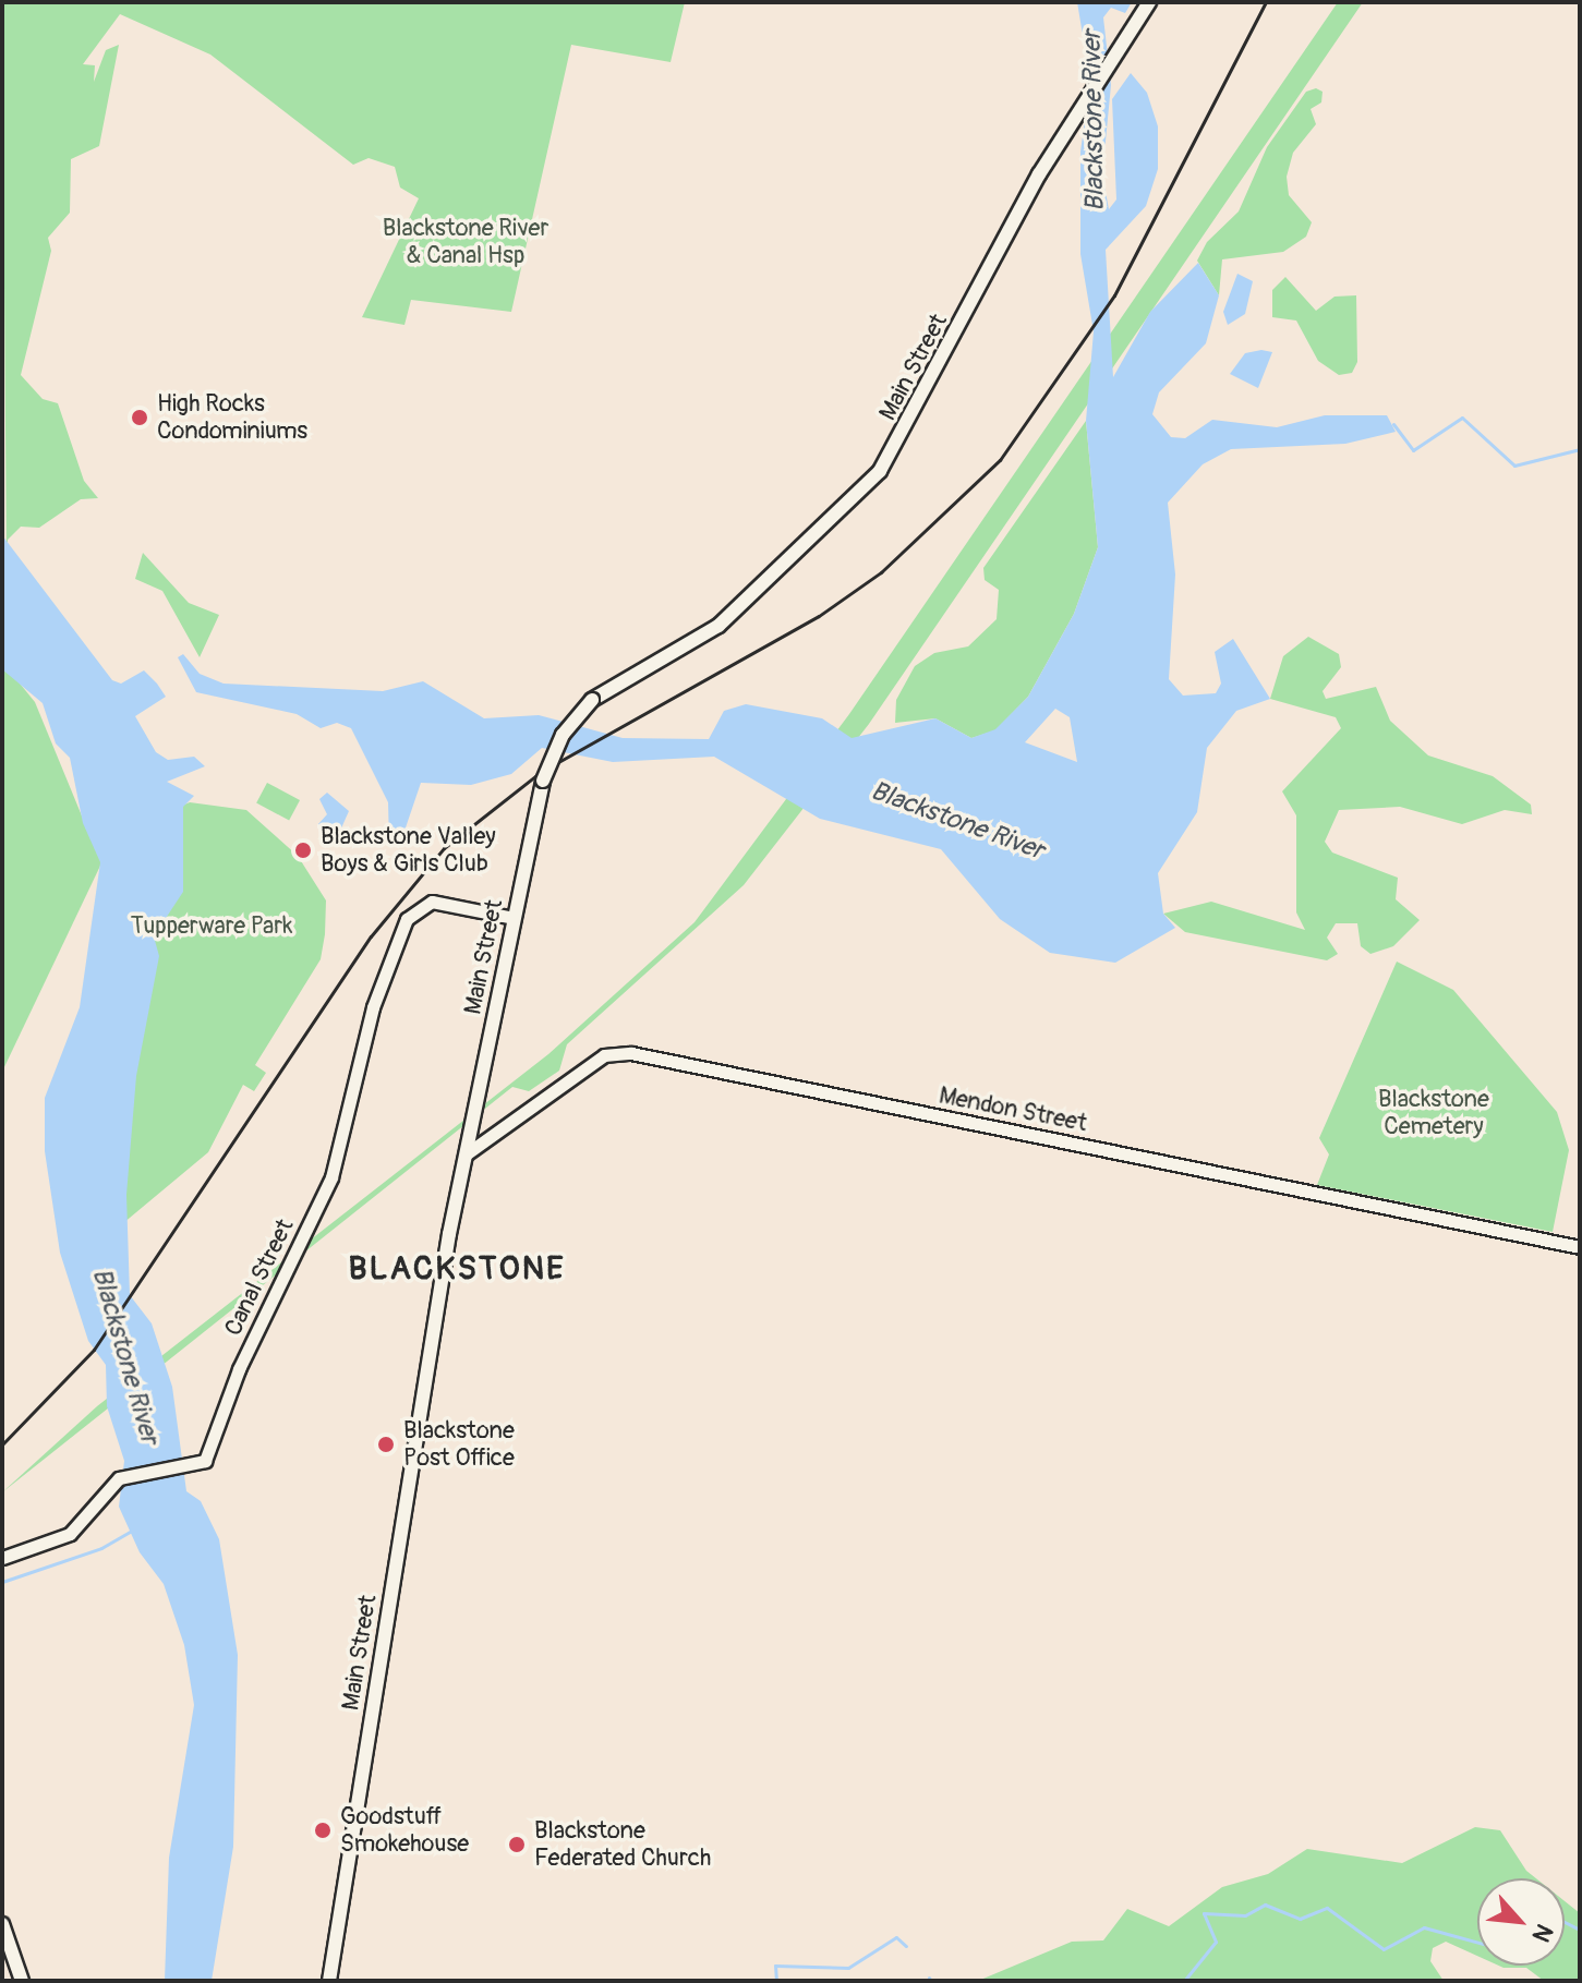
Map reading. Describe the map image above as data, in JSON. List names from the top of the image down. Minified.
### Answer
{"streets":{"main road":["Main Street"],"street":["Mendon Street","Canal Street"]},"crossings":[["Main Street","Mendon Street"],["Main Street","Canal Street"]],"districts":["BLACKSTONE"],"water":["Blackstone River"],"parks":["Blackstone River & Canal Hsp","Tupperware Park","Blackstone Cemetery"],"places":["High Rocks Condominiums","Blackstone Valley Boys & Girls Club","Blackstone Post Office","Goodstuff Smokehouse","Blackstone Federated Church"],"north":"bottom right"}
